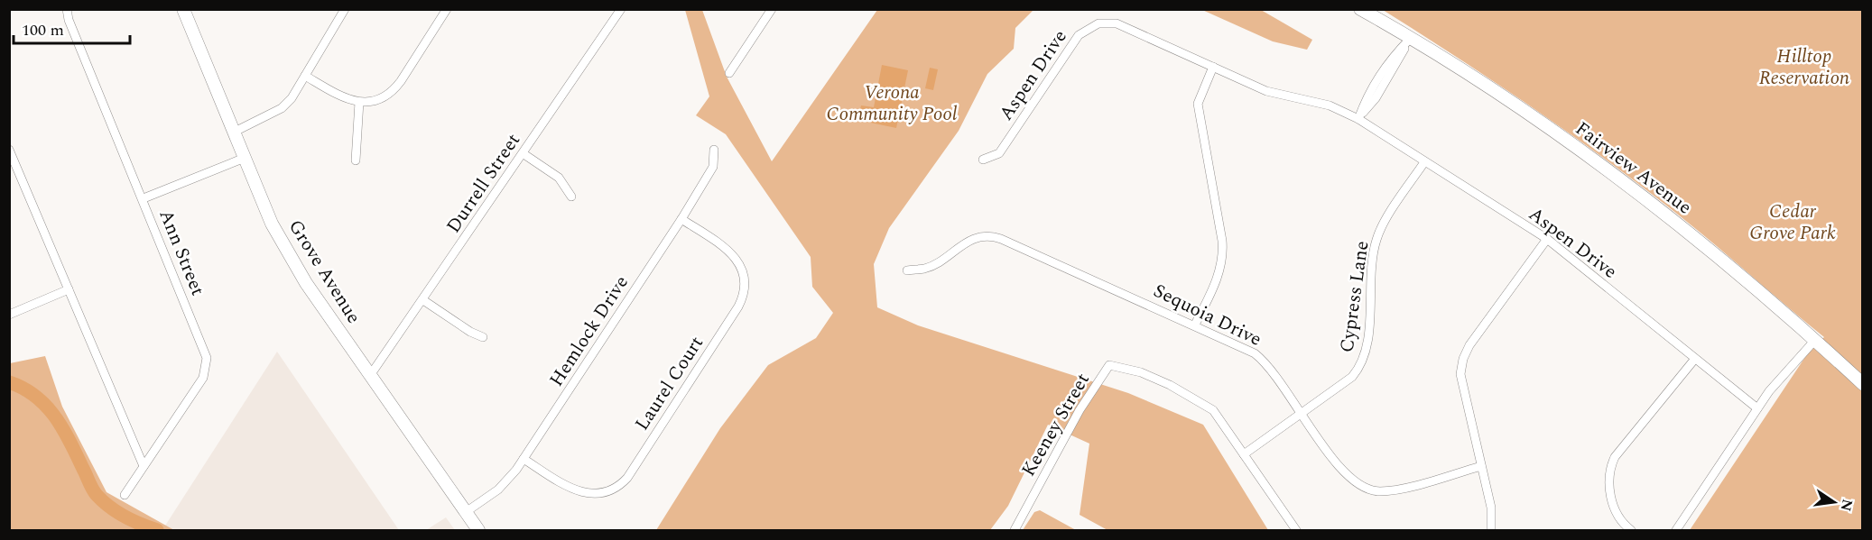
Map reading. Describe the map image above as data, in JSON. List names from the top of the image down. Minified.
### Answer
{"streets":{"main road":["Fairview Avenue","Grove Avenue"],"street":["Aspen Drive","Durrell Street","Ann Street","Cypress Lane","Sequoia Drive","Hemlock Drive","Laurel Court","Keeney Street"]},"crossings":[["Aspen Drive","Cypress Lane"],["Durrell Street","Grove Avenue"],["Grove Avenue","Hemlock Drive"],["Cypress Lane","Sequoia Drive"],["Cypress Lane","Keeney Street"],["Hemlock Drive","Laurel Court"]],"parks":["Hilltop Reservation","Verona Community Pool","Cedar Grove Park"],"scale_bar":"100 m","north":"right"}
